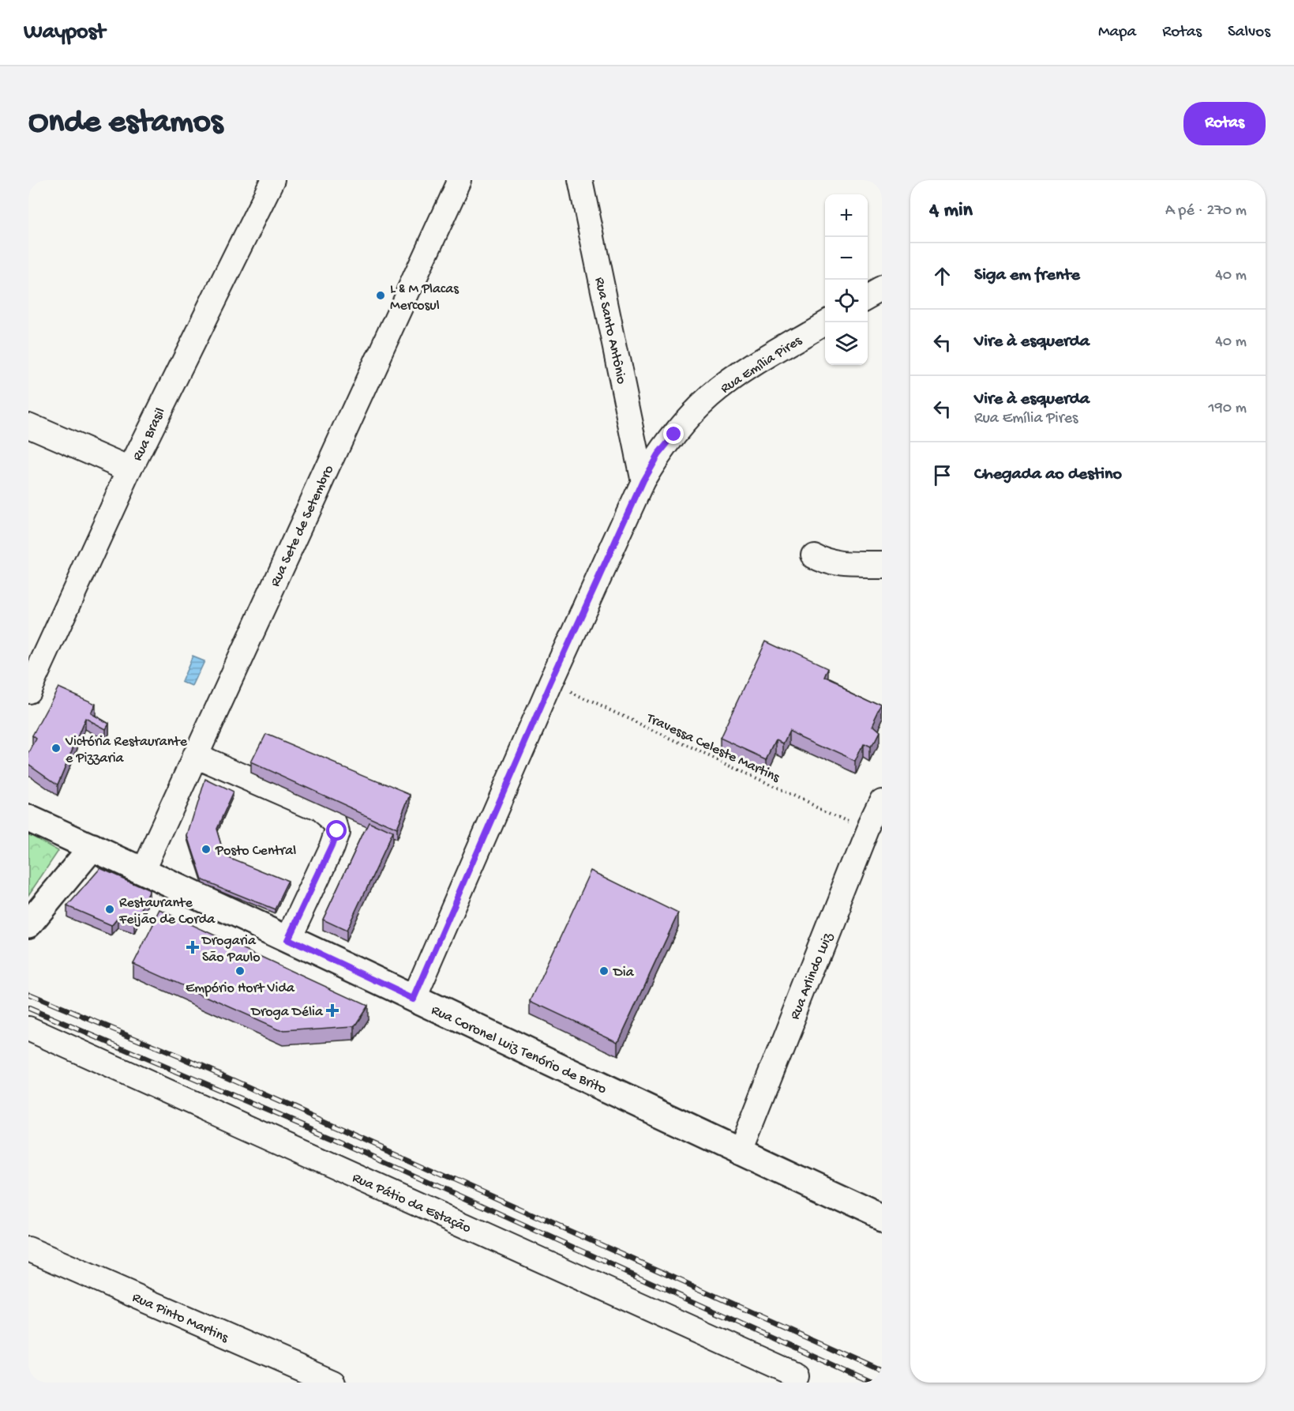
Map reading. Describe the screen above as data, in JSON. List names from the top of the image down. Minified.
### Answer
{"streets":{"main road":["Rua Coronel Luiz Tenório de Brito"],"street":["Rua Santo Antônio","Rua Emília Pires","Rua Brasil","Rua Sete de Setembro","Rua Arlindo Luiz","Rua Pátio da Estação","Rua Pinto Martins"],"path":["Travessa Celeste Martins"]},"crossings":[["Rua Santo Antônio","Rua Emília Pires"],["Rua Emília Pires","Travessa Celeste Martins"],["Rua Emília Pires","Rua Coronel Luiz Tenório de Brito"],["Rua Sete de Setembro","Rua Coronel Luiz Tenório de Brito"],["Travessa Celeste Martins","Rua Arlindo Luiz"],["Rua Arlindo Luiz","Rua Coronel Luiz Tenório de Brito"]],"places":{"other":["L & M Placas Mercosul","Victória Restaurante e Pizzaria","Posto Central","Restaurante Feijão de Corda","Empório Hort Vida","Dia"],"health":["Drogaria São Paulo","Droga Délia"]},"page":{"header":"Waypost","nav":["Mapa","Rotas","Salvos"],"buttons":"Rotas","title":"Onde estamos","heading":["4 min","A pé · 270 m"],"map_buttons":["+","−"],"list":[["Siga em frente","40 m"],["Vire à esquerda","40 m"],["Vire à esquerda","Rua Emília Pires","190 m"],"Chegada ao destino"]}}
